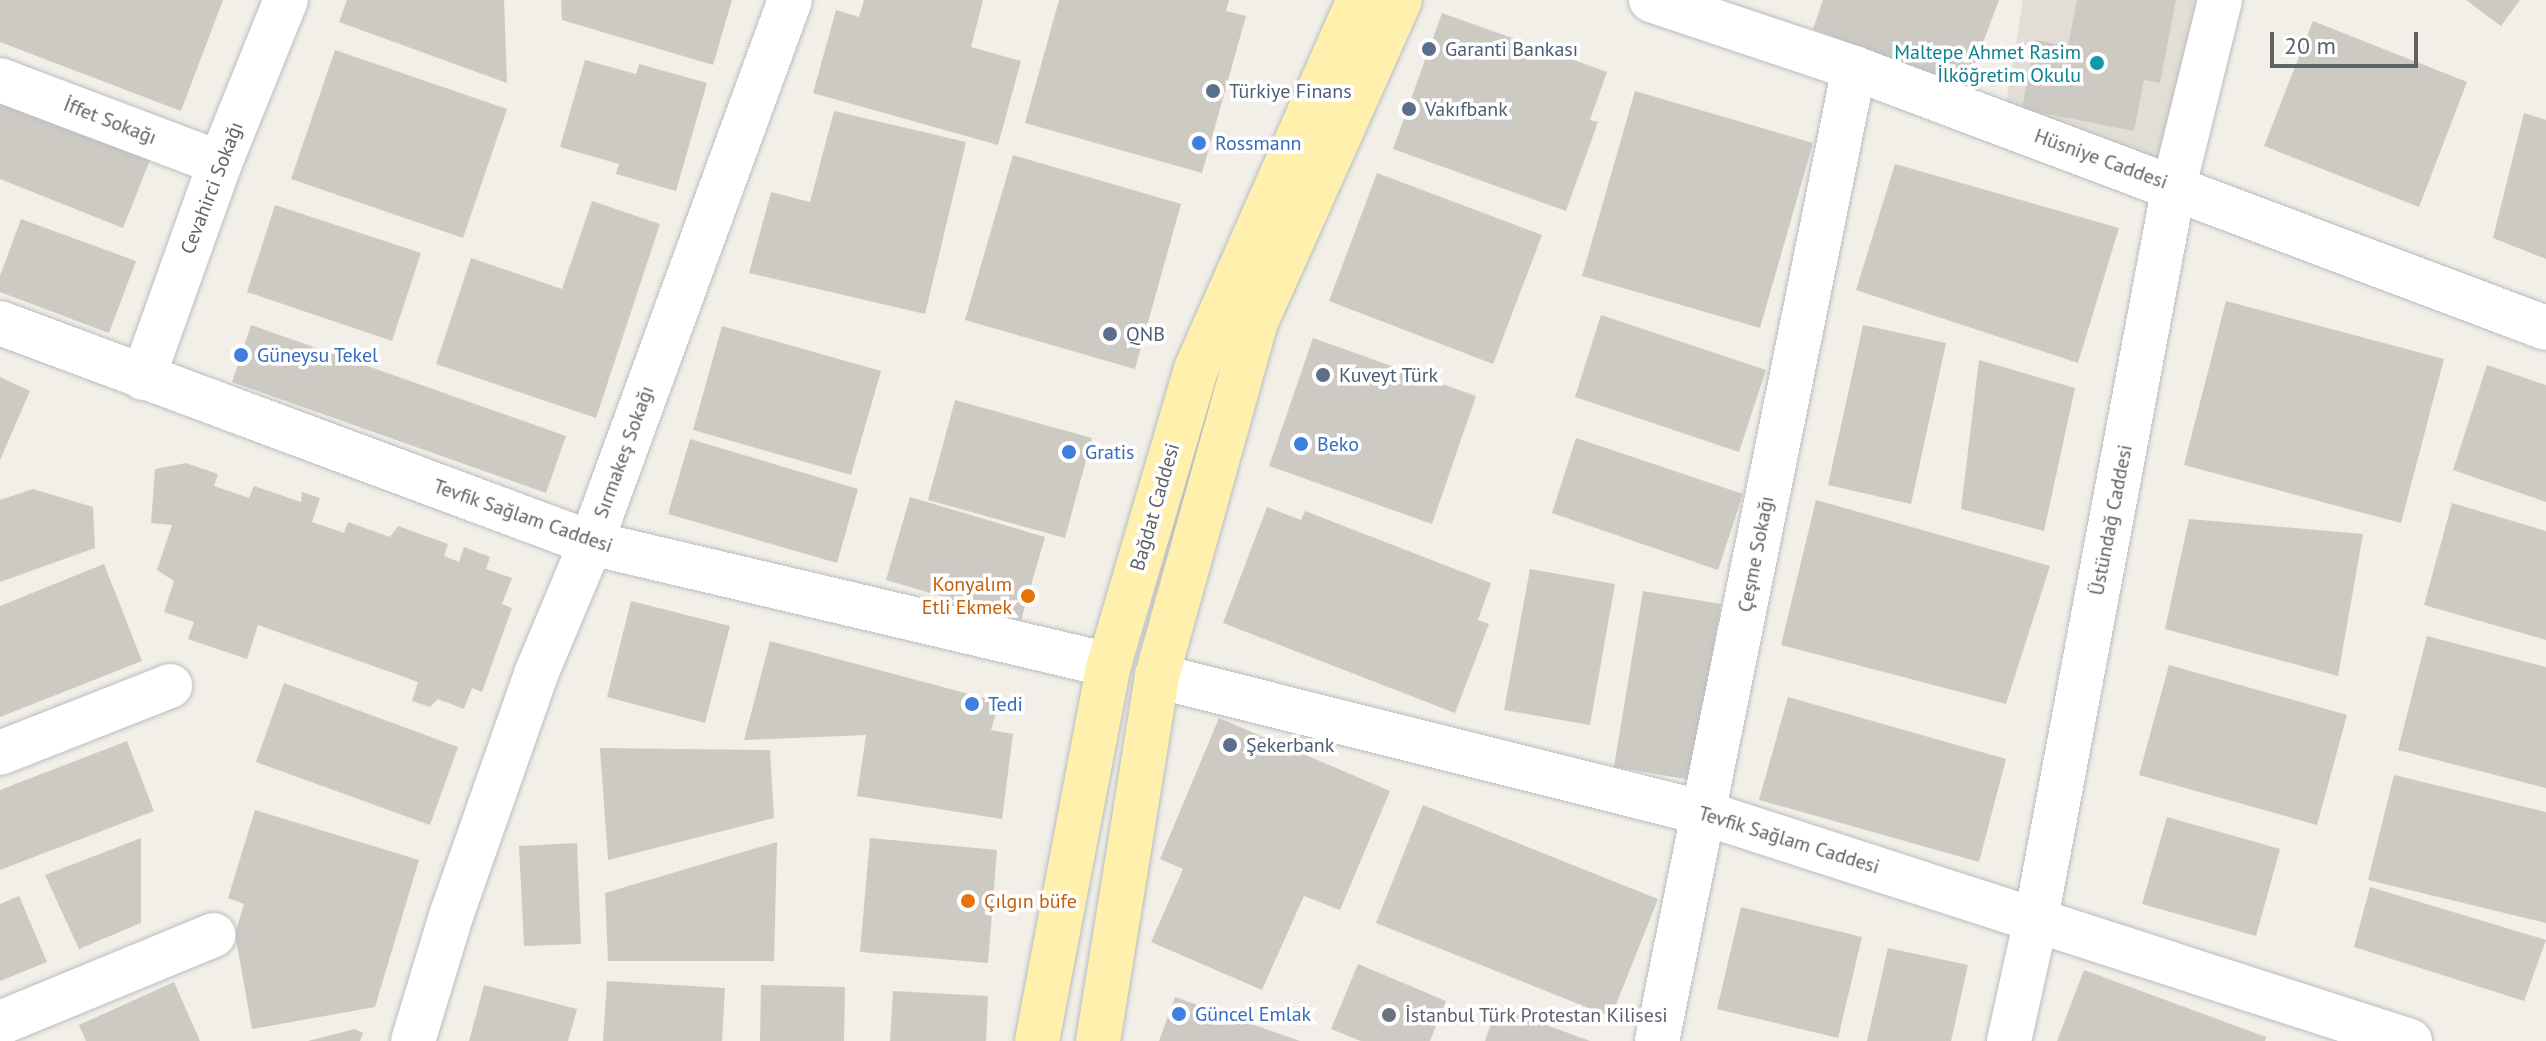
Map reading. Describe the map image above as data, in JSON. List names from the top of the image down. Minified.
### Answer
{"streets":{"main road":["Bağdat Caddesi"],"street":["İffet Sokağı","Hüsniye Caddesi","Cevahirci Sokağı","Sırmakeş Sokağı","Tevfik Sağlam Caddesi","Üstündağ Caddesi","Çeşme Sokağı"]},"crossings":[["İffet Sokağı","Cevahirci Sokağı"],["Hüsniye Caddesi","Üstündağ Caddesi"],["Hüsniye Caddesi","Çeşme Sokağı"],["Cevahirci Sokağı","Tevfik Sağlam Caddesi"],["Sırmakeş Sokağı","Tevfik Sağlam Caddesi"],["Bağdat Caddesi","Tevfik Sağlam Caddesi"],["Tevfik Sağlam Caddesi","Üstündağ Caddesi"],["Tevfik Sağlam Caddesi","Çeşme Sokağı"]],"places":["Garanti Bankası","Maltepe Ahmet Rasim İlköğretim Okulu","Türkiye Finans","Vakıfbank","Rossmann","QNB","Güneysu Tekel","Kuveyt Türk","Beko","Gratis","Konyalım Etli Ekmek","Tedi","Şekerbank","Çılgın büfe","Güncel Emlak","İstanbul Türk Protestan Kilisesi"],"scale_bar":"20 m"}
